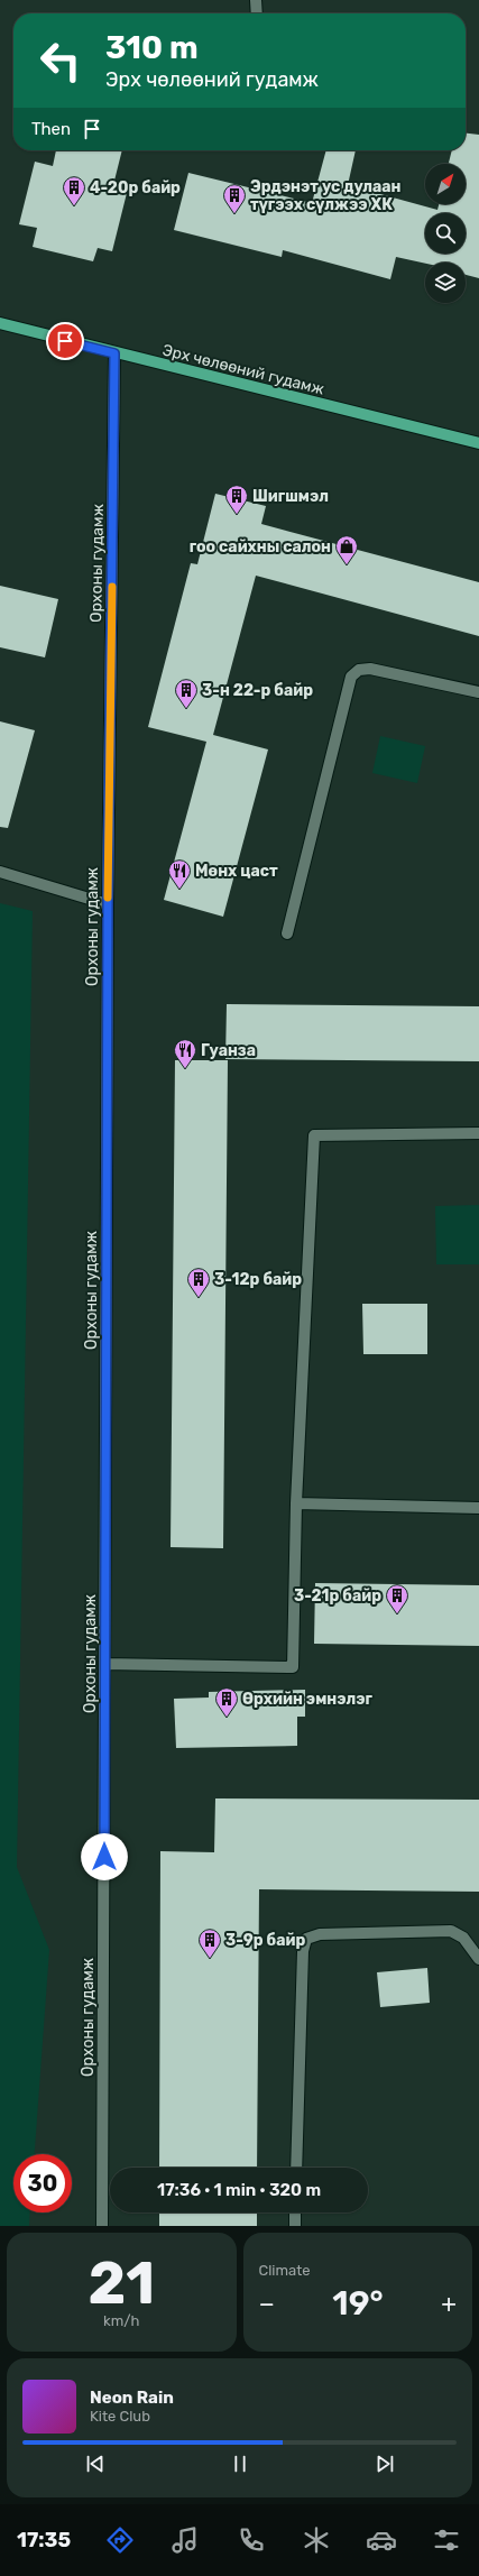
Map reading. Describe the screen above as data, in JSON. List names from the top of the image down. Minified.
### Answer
{"streets":{"main road":["Эрх чөлөөний гудамж"],"street":["Орхоны гудамж"]},"crossings":[["Эрх чөлөөний гудамж","Орхоны гудамж"]],"places":{"building":["4-20р байр","Эрдэнэт ус дулаан түгээх сүлжээ ХК","Шигшмэл","3-н 22-р байр","3-12р байр","3-21р байр","Өрхийн эмнэлэг","3-9р байр"],"shop":["гоо сайхны салон"],"restaurant":["Мөнх цаст","Гуанза"]},"north":"top right","page":{"turn":["310 m","Эрх чөлөөний гудамж"],"then":"Then","limit":"30","trip":"17:36 · 1 min · 320 m","tile":[["21","km/h"],"Climate"],"heat":["−","19°","+"],"song":["Neon Rain","Kite Club"],"tabs":"17:35"}}
